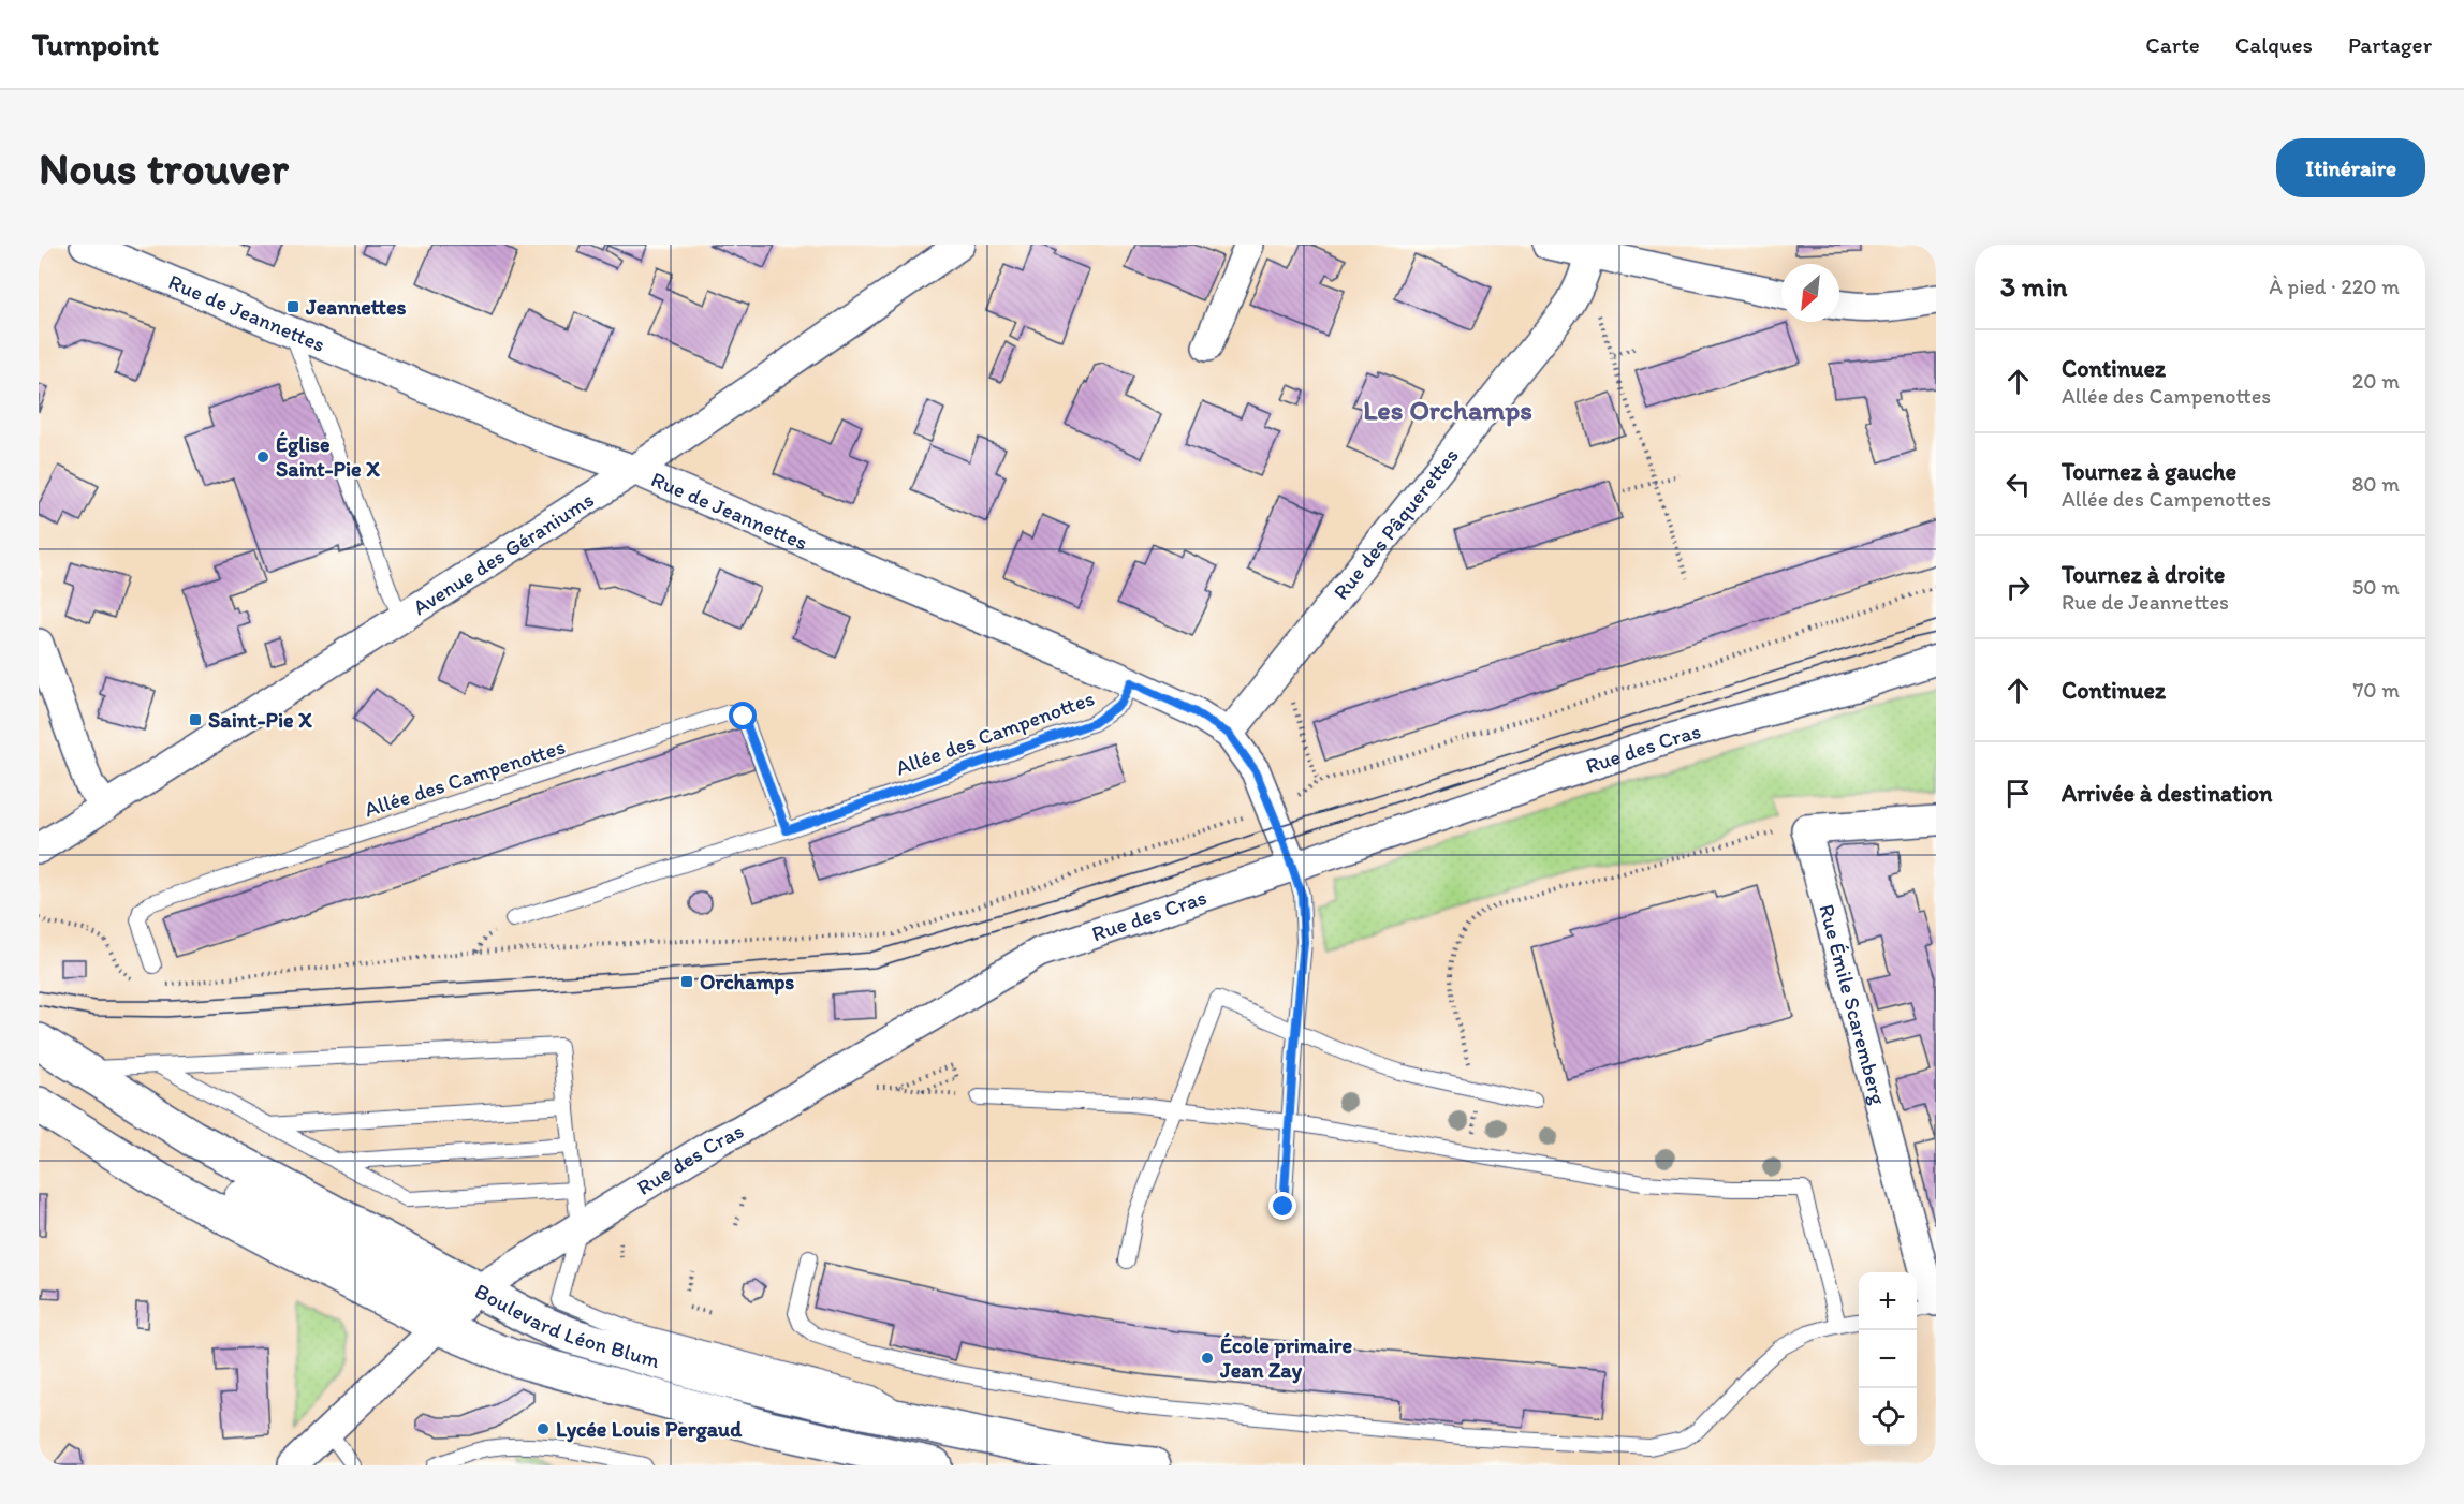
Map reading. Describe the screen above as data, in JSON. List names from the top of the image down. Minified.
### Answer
{"streets":{"main road":["Boulevard Léon Blum"],"street":["Rue de Jeannettes","Rue des Pâquerettes","Avenue des Géraniums","Rue des Cras","Rue Émile Scaremberg"],"lane":["Allée des Campenottes"]},"crossings":[["Rue de Jeannettes","Rue des Pâquerettes"],["Rue de Jeannettes","Avenue des Géraniums"],["Rue de Jeannettes","Allée des Campenottes"],["Rue de Jeannettes","Rue des Cras"],["Rue des Cras","Boulevard Léon Blum"]],"districts":["Les Orchamps"],"places":{"transit":["Jeannettes","Saint-Pie X","Orchamps"],"other":["Église Saint-Pie X","École primaire Jean Zay","Lycée Louis Pergaud"]},"north":"bottom left","page":{"header":"Turnpoint","nav":["Carte","Calques","Partager"],"buttons":"Itinéraire","title":"Nous trouver","heading":["3 min","À pied · 220 m"],"list":[["Continuez","Allée des Campenottes","20 m"],["Tournez à gauche","Allée des Campenottes","80 m"],["Tournez à droite","Rue de Jeannettes","50 m"],["Continuez","70 m"],"Arrivée à destination"],"map_buttons":["+","−"]}}
